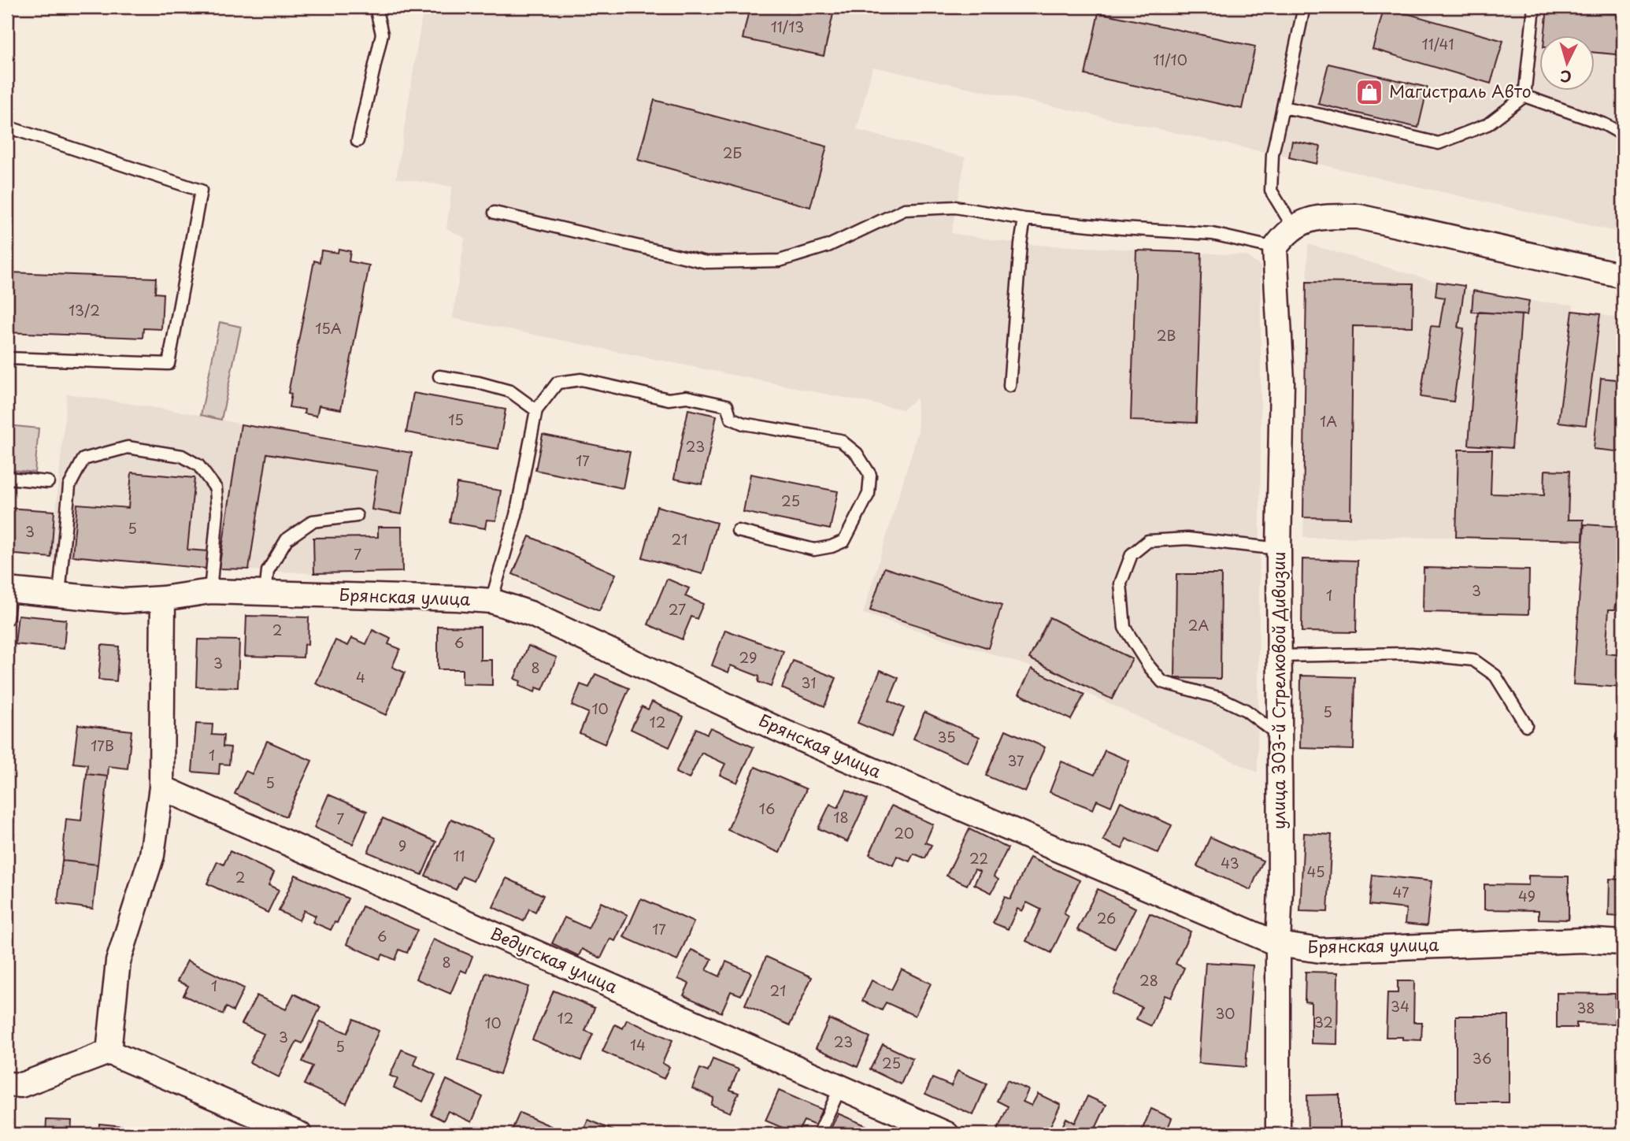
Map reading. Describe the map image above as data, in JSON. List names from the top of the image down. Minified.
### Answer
{"streets":{"street":["Брянская улица","улица 303-й Стрелковой Дивизии","Ведугская улица"]},"crossings":[["Брянская улица","улица 303-й Стрелковой Дивизии"]],"places":{"shop":["Магистраль Авто"]},"house_numbers":["11/13","11/41","11/10","2Б","13/2","15А","2В","15","1А","23","17","25","5","3","21","7","3","1","27","2А","2","6","29","3","8","4","31","10","5","12","35","17В","1","37","5","16","18","7","20","9","11","22","43","45","2","47","49","26","17","6","8","28","1","21","34","38","30","12","32","10","3","23","14","5","36","25"],"north":"bottom"}
